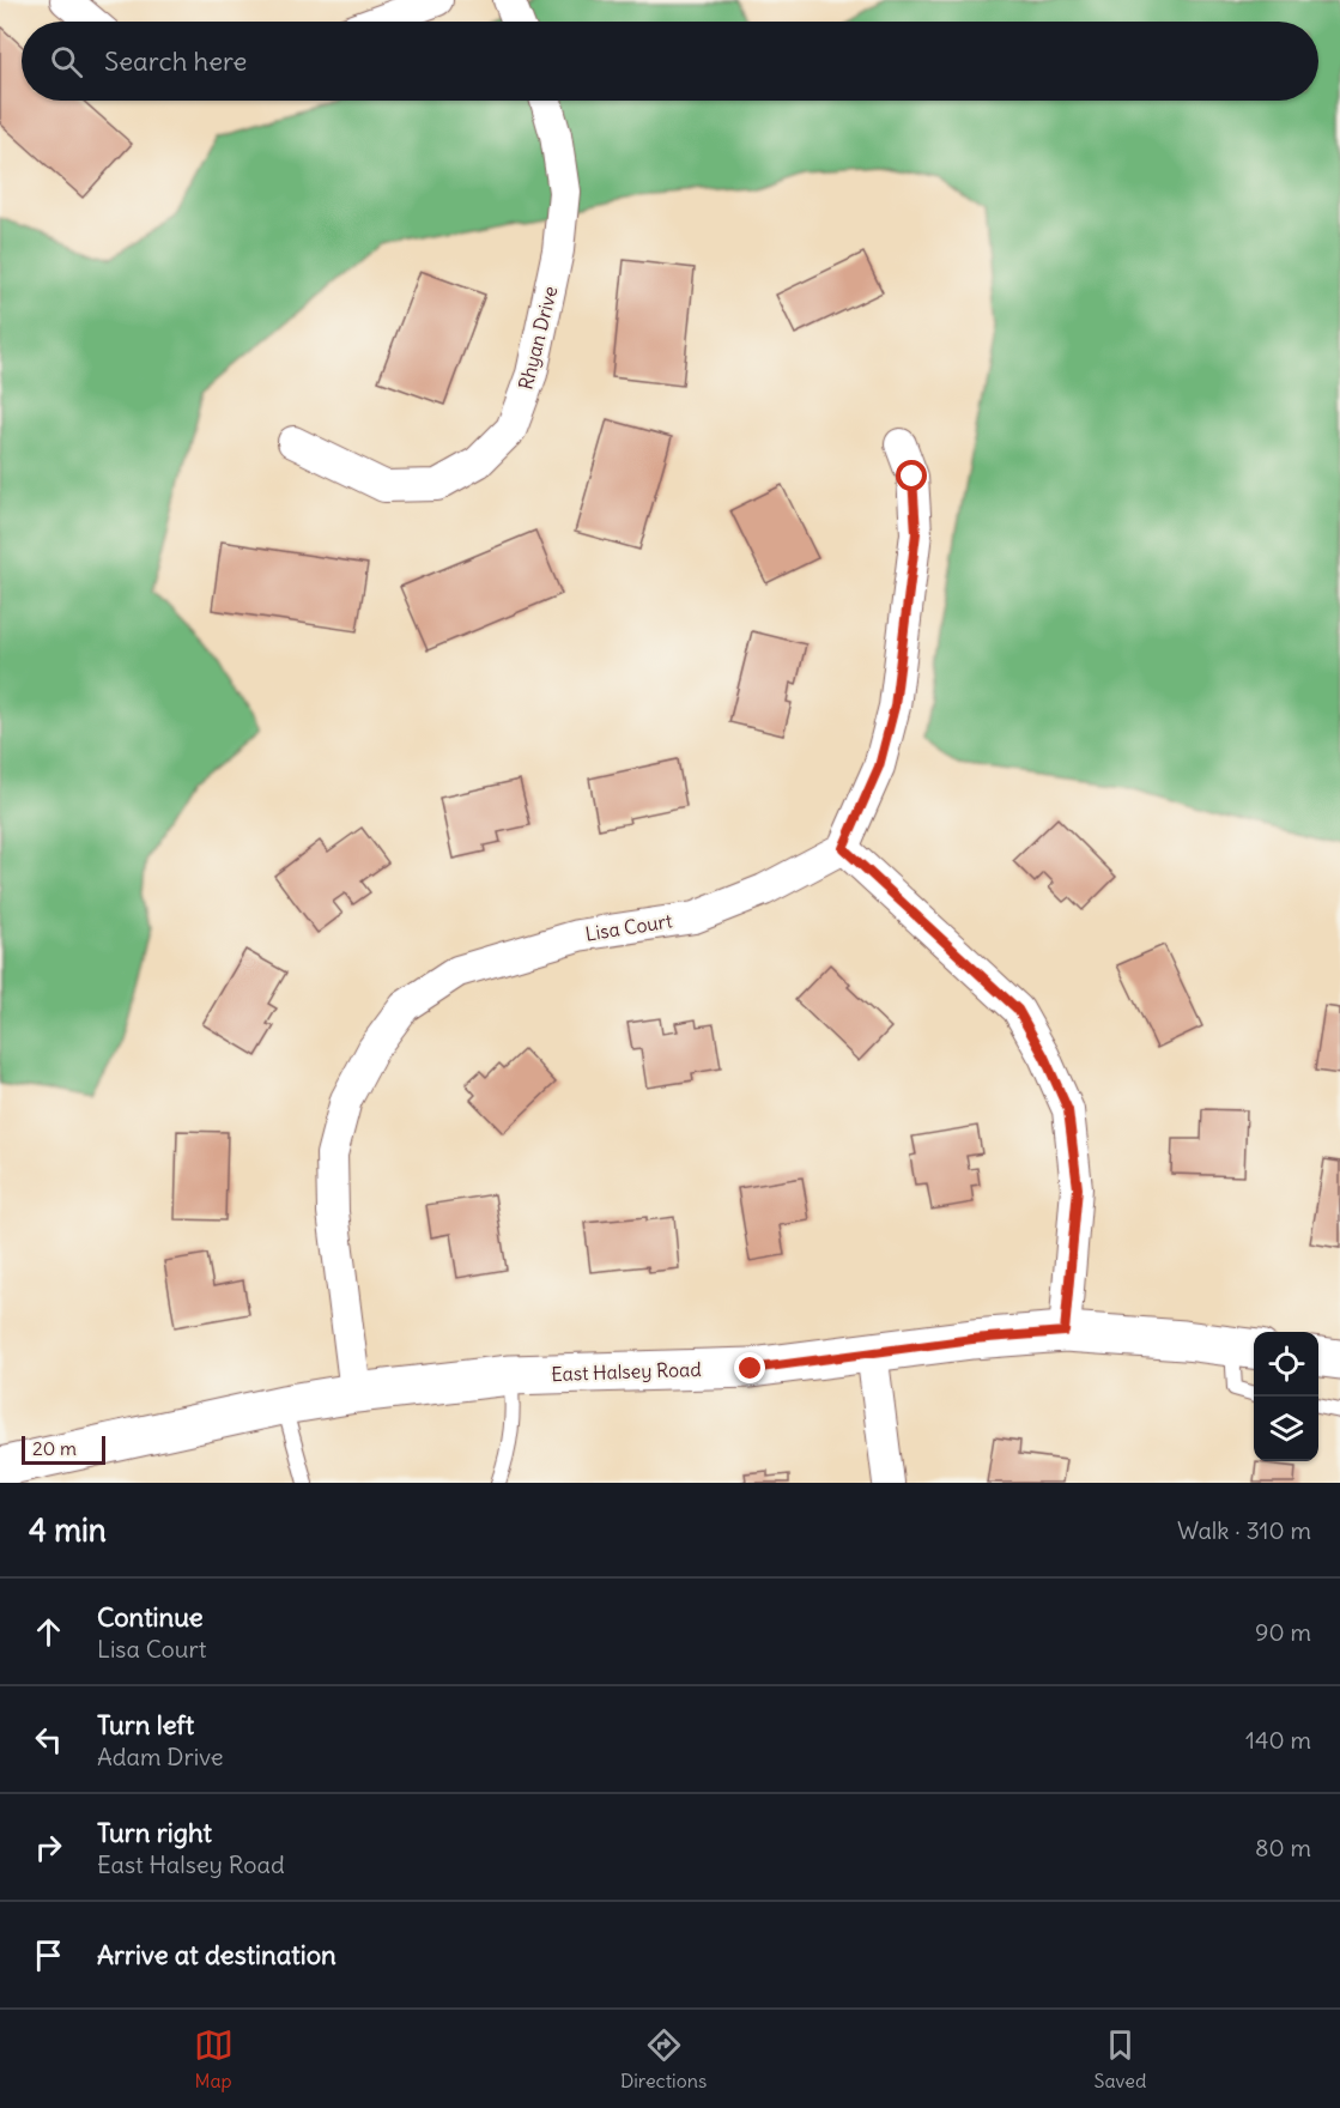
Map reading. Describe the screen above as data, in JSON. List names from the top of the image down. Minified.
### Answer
{"streets":{"street":["Rhyan Drive","Lisa Court","East Halsey Road"]},"crossings":[["Lisa Court","East Halsey Road"]],"scale_bar":"20 m","page":{"search":"Search here","scale":"20 m","heading":["4 min","Walk · 310 m"],"list":[["Continue","Lisa Court","90 m"],["Turn left","Adam Drive","140 m"],["Turn right","East Halsey Road","80 m"],"Arrive at destination"],"nav":["Map","Directions","Saved"]}}
